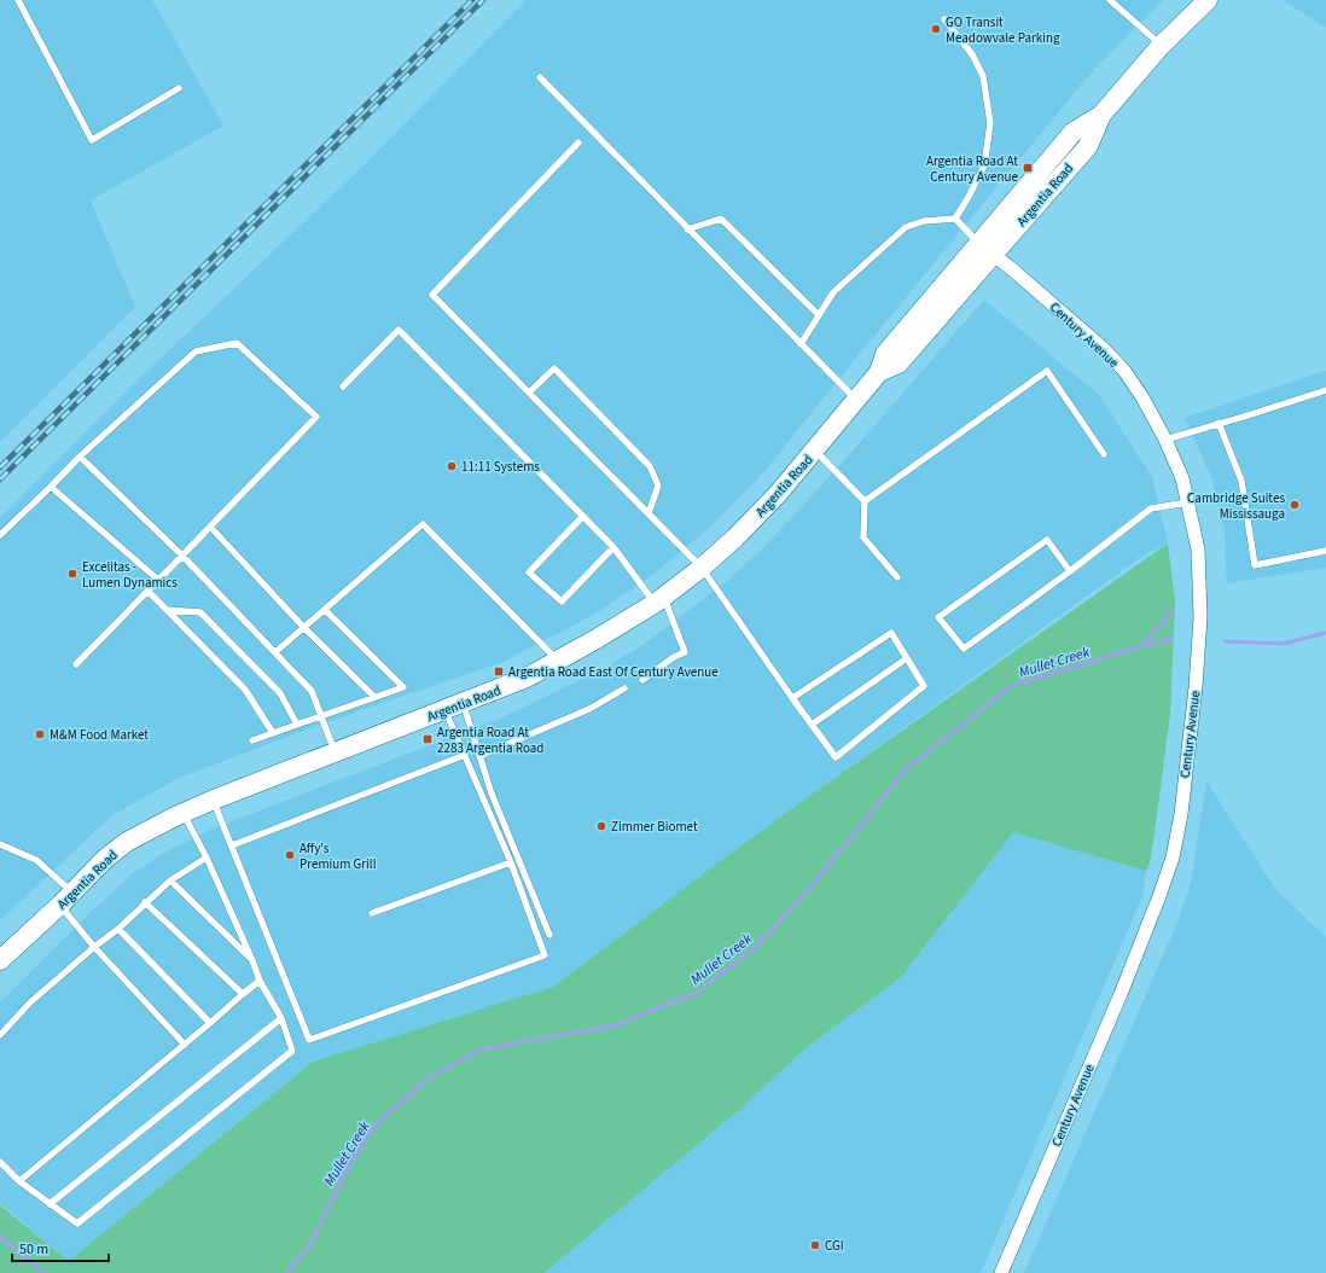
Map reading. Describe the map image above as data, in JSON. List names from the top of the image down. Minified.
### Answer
{"streets":{"street":["Argentia Road","Century Avenue"]},"crossings":[["Argentia Road","Century Avenue"]],"water":["Mullet Creek"],"places":{"other":["GO Transit Meadowvale Parking","11:11 Systems","Cambridge Suites Mississauga","Excelitas - Lumen Dynamics","M&M Food Market","Zimmer Biomet","Affy's Premium Grill","CGI"],"transit":["Argentia Road At Century Avenue","Argentia Road East Of Century Avenue","Argentia Road At 2283 Argentia Road"]},"scale_bar":"50 m"}
